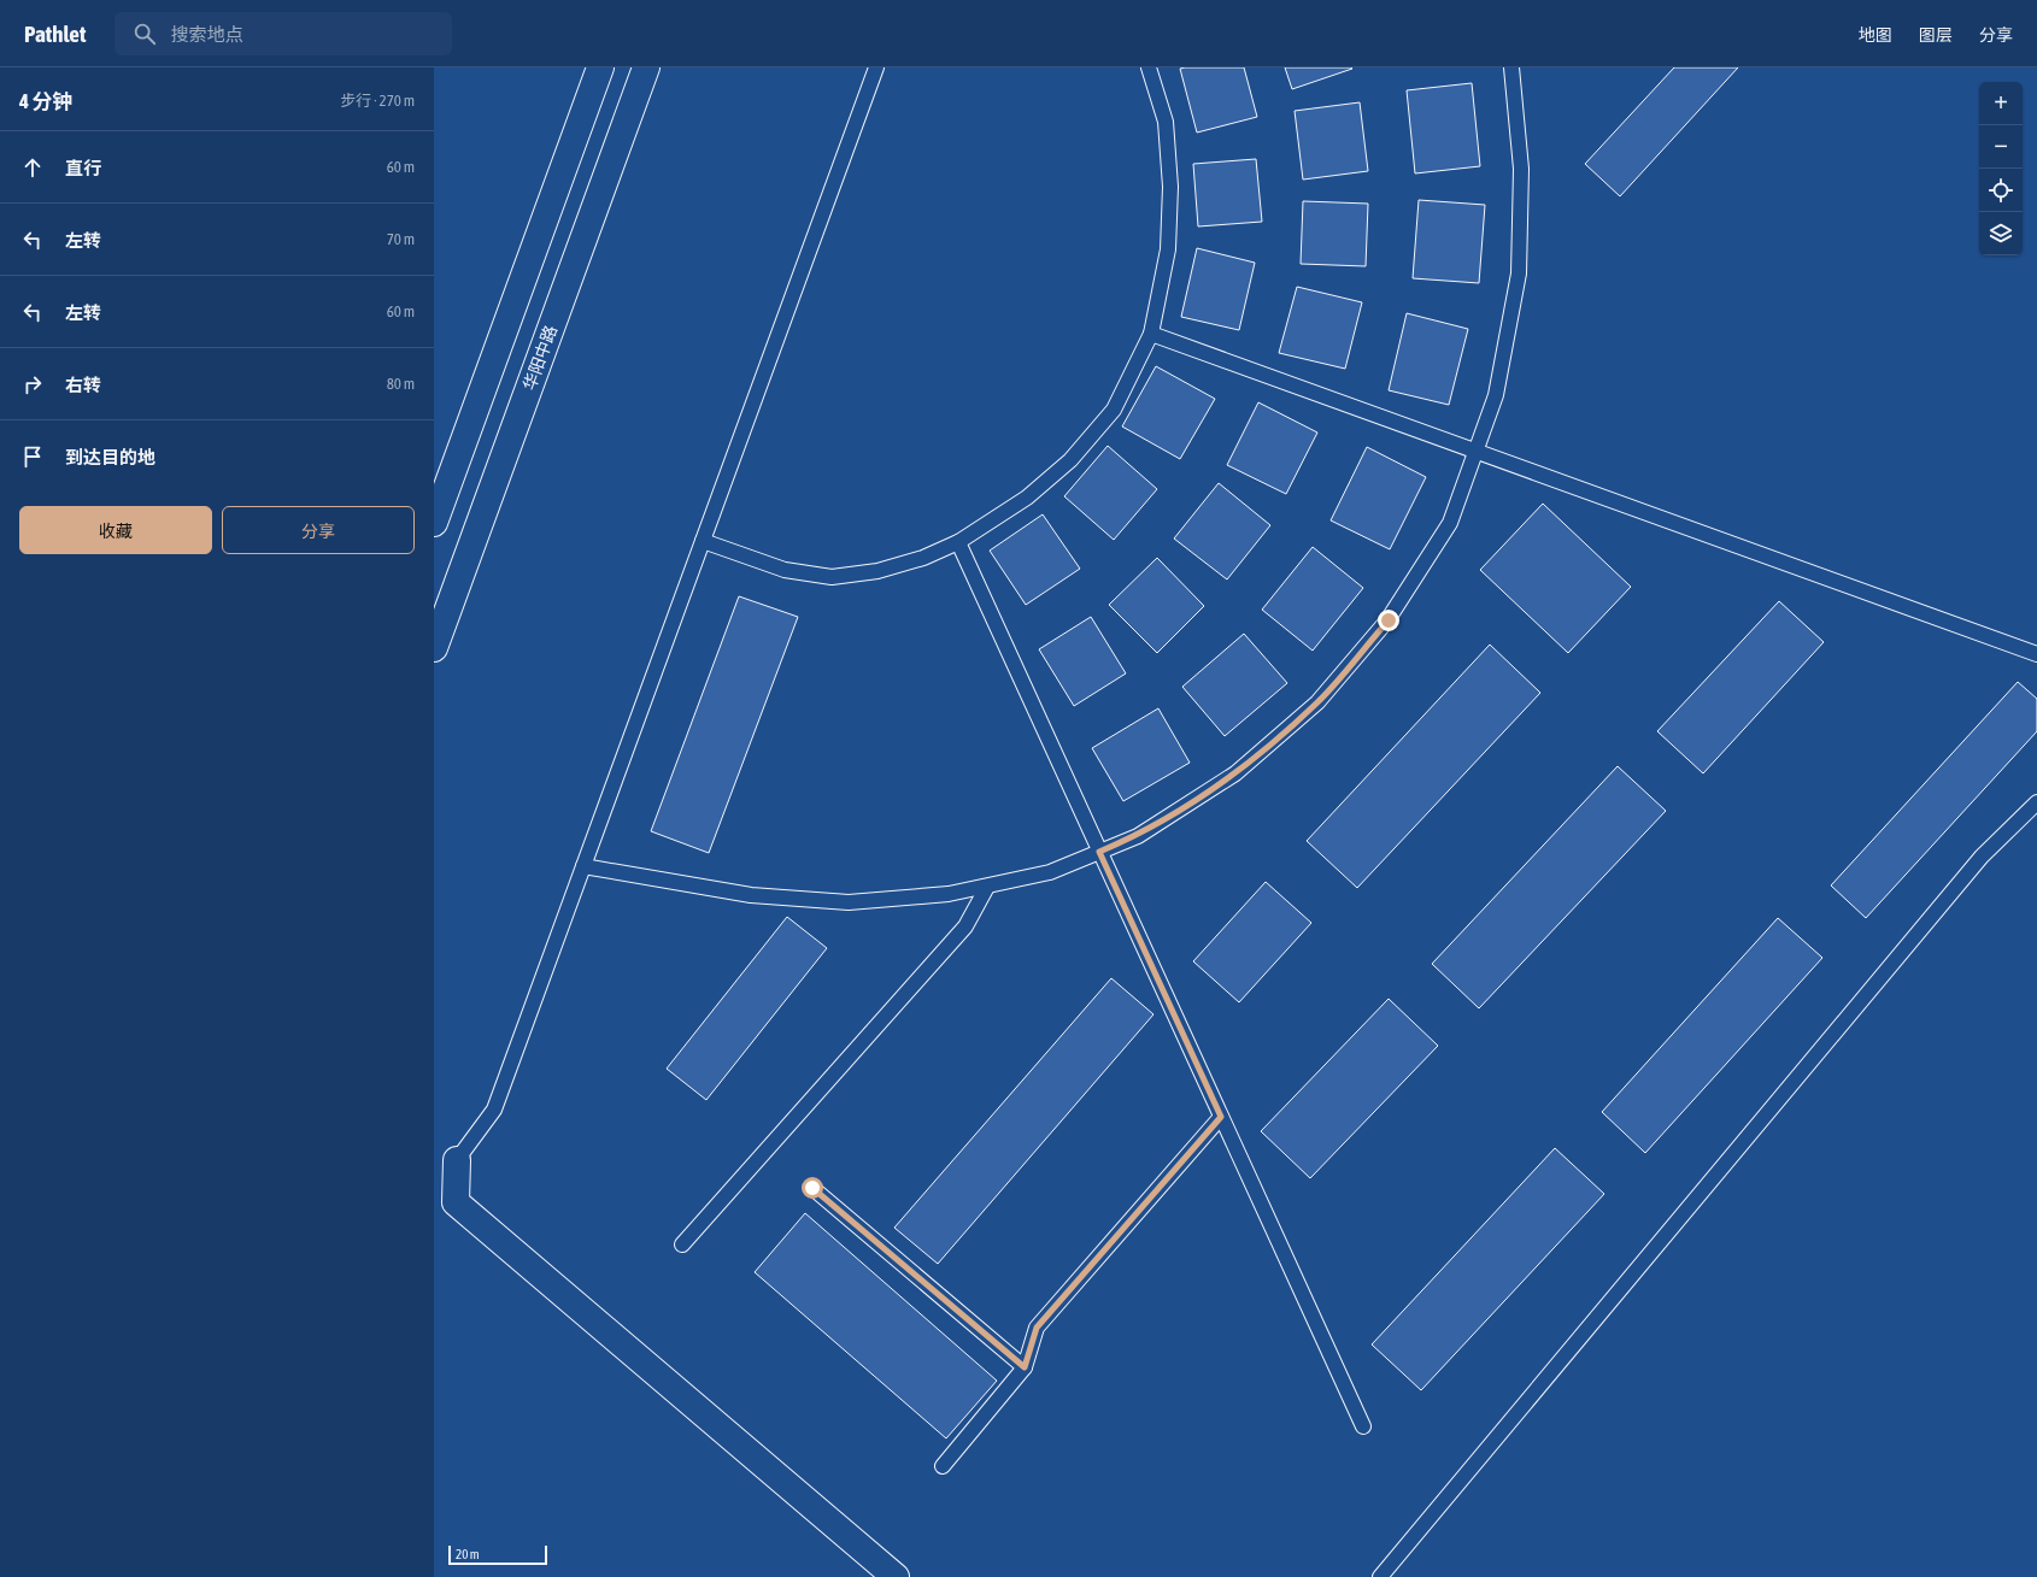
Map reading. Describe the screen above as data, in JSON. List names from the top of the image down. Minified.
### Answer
{"streets":{"main road":["华阳中路"]},"scale_bar":"20 m","page":{"header":"Pathlet","search":"搜索地点","nav":["地图","图层","分享"],"heading":["4 分钟","步行 · 270 m"],"map_buttons":["+","−"],"list":[["直行","60 m"],["左转","70 m"],["左转","60 m"],["右转","80 m"],"到达目的地"],"buttons":["收藏","分享"],"scale":"20 m"}}
